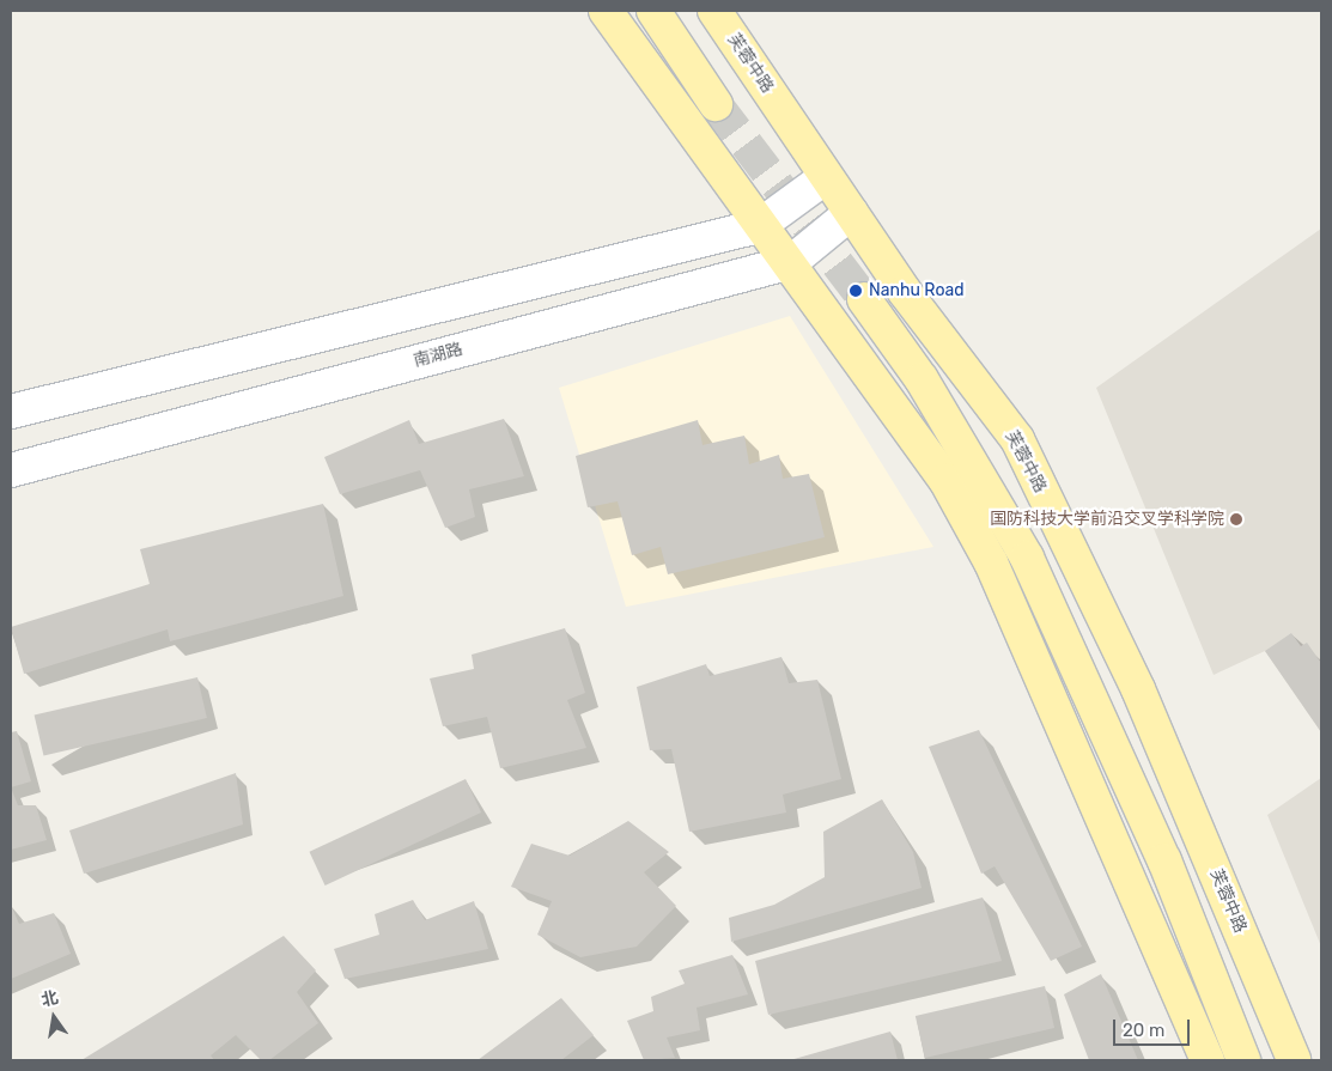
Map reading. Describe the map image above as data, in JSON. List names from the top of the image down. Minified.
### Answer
{"streets":{"main road":["芙蓉中路","南湖路"]},"crossings":[["芙蓉中路","南湖路"]],"places":["Nanhu Road","国防科技大学前沿交叉学科学院"],"scale_bar":"20 m","north":"top"}
